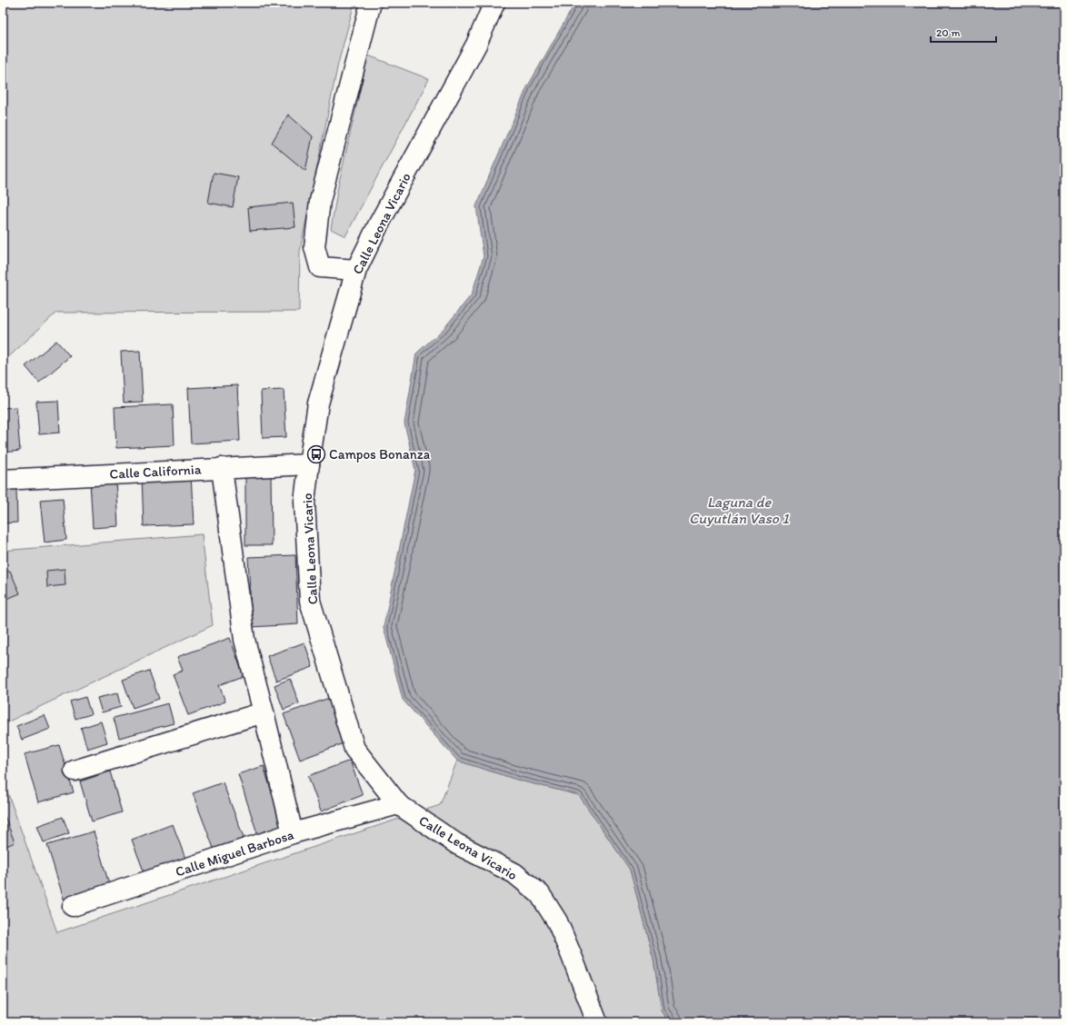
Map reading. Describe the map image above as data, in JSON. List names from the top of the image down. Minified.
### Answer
{"streets":{"street":["Calle Leona Vicario","Calle California","Calle Miguel Barbosa"]},"crossings":[["Calle Leona Vicario","Calle California"],["Calle Leona Vicario","Calle Miguel Barbosa"]],"water":["Laguna de Cuyutlán Vaso 1"],"places":{"bus stop":["Campos Bonanza"]},"scale_bar":"20 m"}
